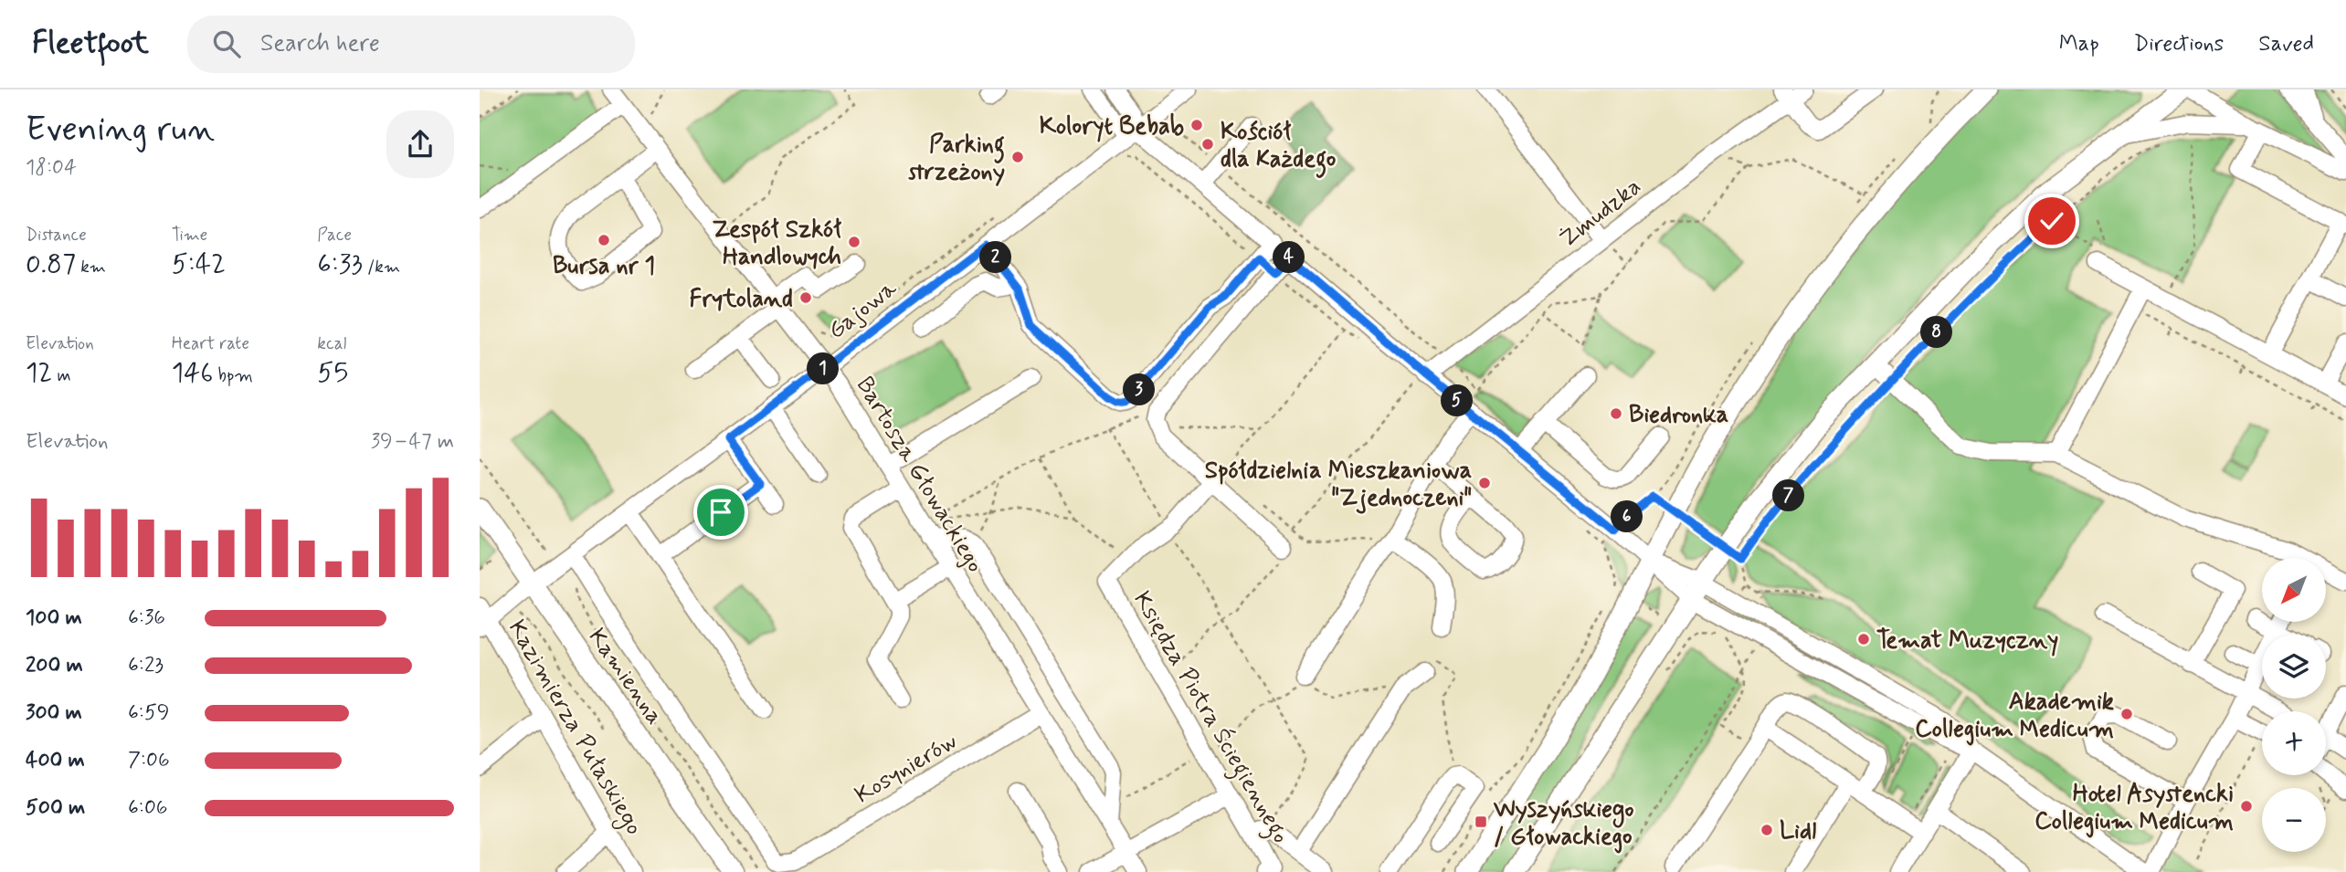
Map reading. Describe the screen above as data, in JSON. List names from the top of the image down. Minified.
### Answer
{"streets":{"main road":["Kamienna"],"street":["Żmudzka","Gajowa","Bartosza Głowackiego","Księdza Piotra Ściegiennego","Kazimierza Pułaskiego","Kosynierów"]},"crossings":[["Gajowa","Bartosza Głowackiego"],["Gajowa","Kamienna"],["Gajowa","Kazimierza Pułaskiego"],["Gajowa","Kosynierów"],["Bartosza Głowackiego","Kosynierów"]],"places":{"other":["Koloryt Bebab","Kościół dla Każdego","Parking strzeżony","Bursa nr 1","Zespół Szkół Handlowych","Frytoland","Biedronka","Spółdzielnia Mieszkaniowa \"Zjednoczeni\"","Temat Muzyczny","Akademik Collegium Medicum","Hotel Asystencki Collegium Medicum","Lidl"],"transit":["Wyszyńskiego / Głowackiego"]},"north":"bottom left","page":{"header":"Fleetfoot","search":"Search here","nav":["Map","Directions","Saved"],"heading":["Evening run","18:04"],"stats":[["Distance","0.87 km"],["Time","5:42"],["Pace","6:33 /km"],["Elevation","12 m"],["Heart rate","146 bpm"],["kcal","55"]],"pins":["2","4","8","1","3","5","7","6"],"chart":["Elevation","39–47 m"],"map_buttons":["+","−"],"list":[{"name":"100 m","note":"6:36"},{"name":"200 m","note":"6:23"},{"name":"300 m","note":"6:59"},{"name":"400 m","note":"7:06"},{"name":"500 m","note":"6:06"}]}}
